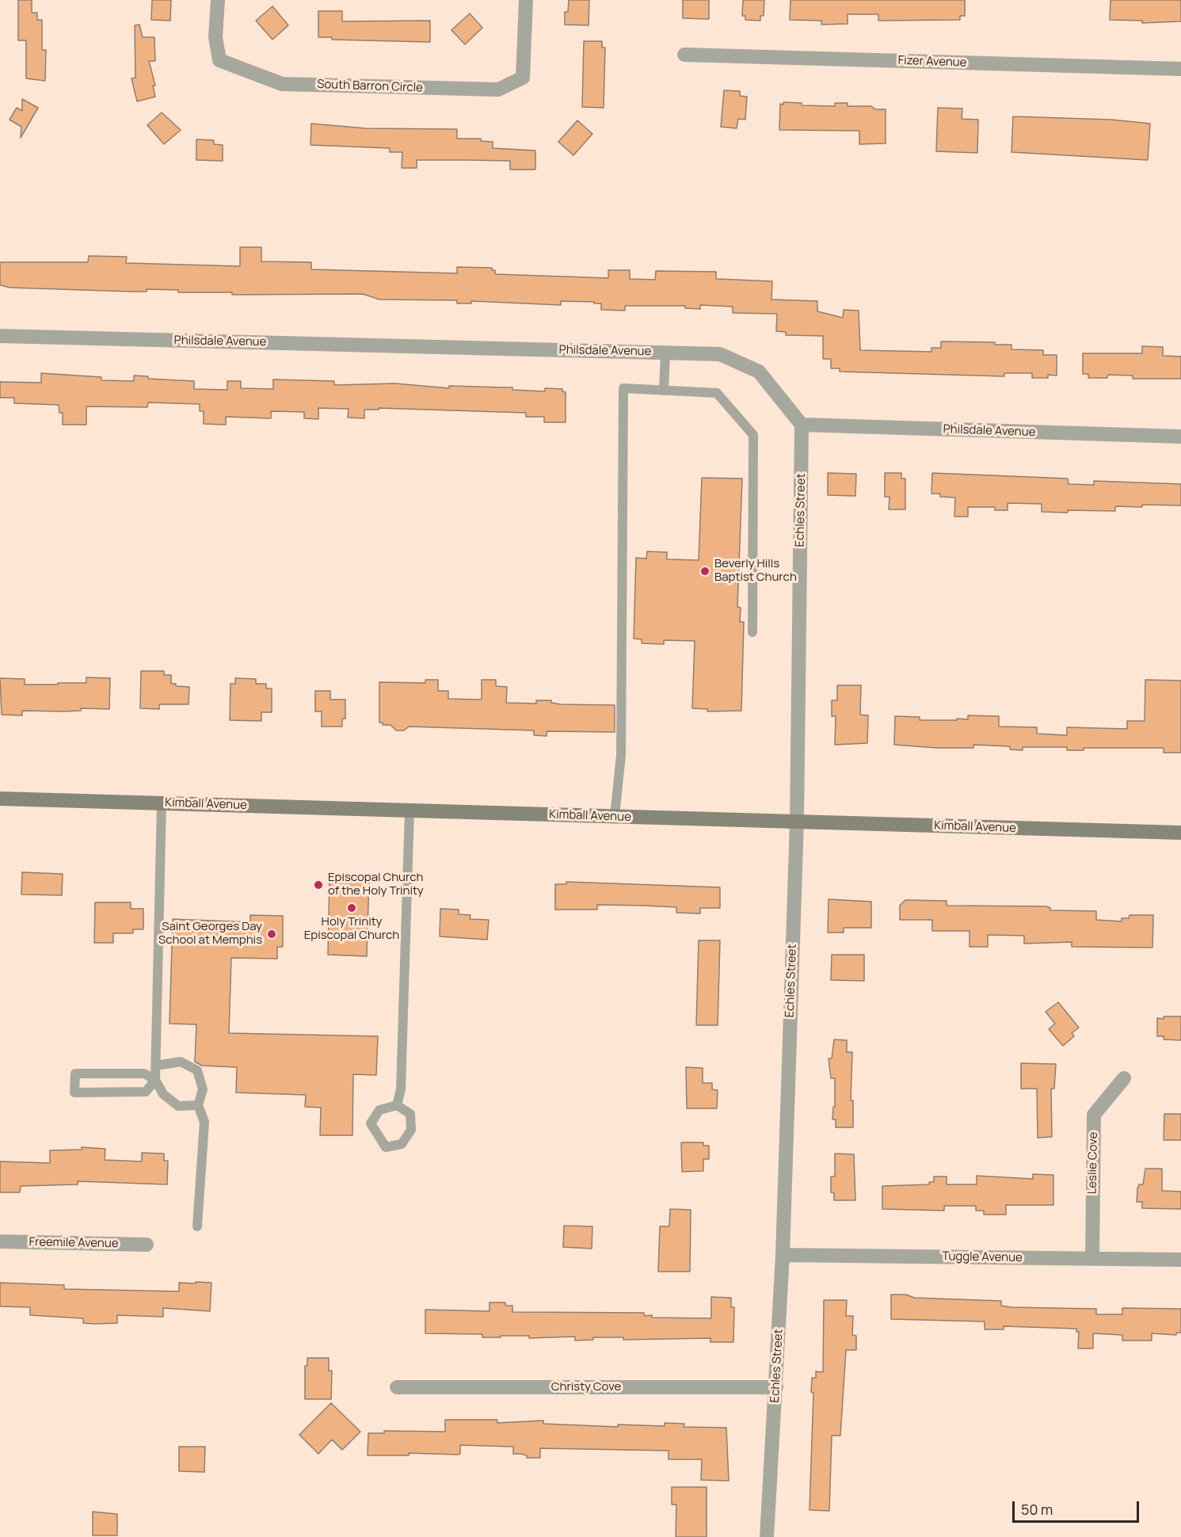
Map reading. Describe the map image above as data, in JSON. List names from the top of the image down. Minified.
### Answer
{"streets":{"main road":["Kimball Avenue"],"street":["Fizer Avenue","South Barron Circle","Philsdale Avenue","Echles Street","Leslie Cove","Freemile Avenue","Tuggle Avenue","Christy Cove"]},"crossings":[["Philsdale Avenue","Echles Street"],["Echles Street","Kimball Avenue"],["Echles Street","Tuggle Avenue"],["Echles Street","Christy Cove"],["Leslie Cove","Tuggle Avenue"]],"places":["Beverly Hills Baptist Church","Episcopal Church of the Holy Trinity","Holy Trinity Episcopal Church","Saint Georges Day School at Memphis"],"scale_bar":"50 m"}
